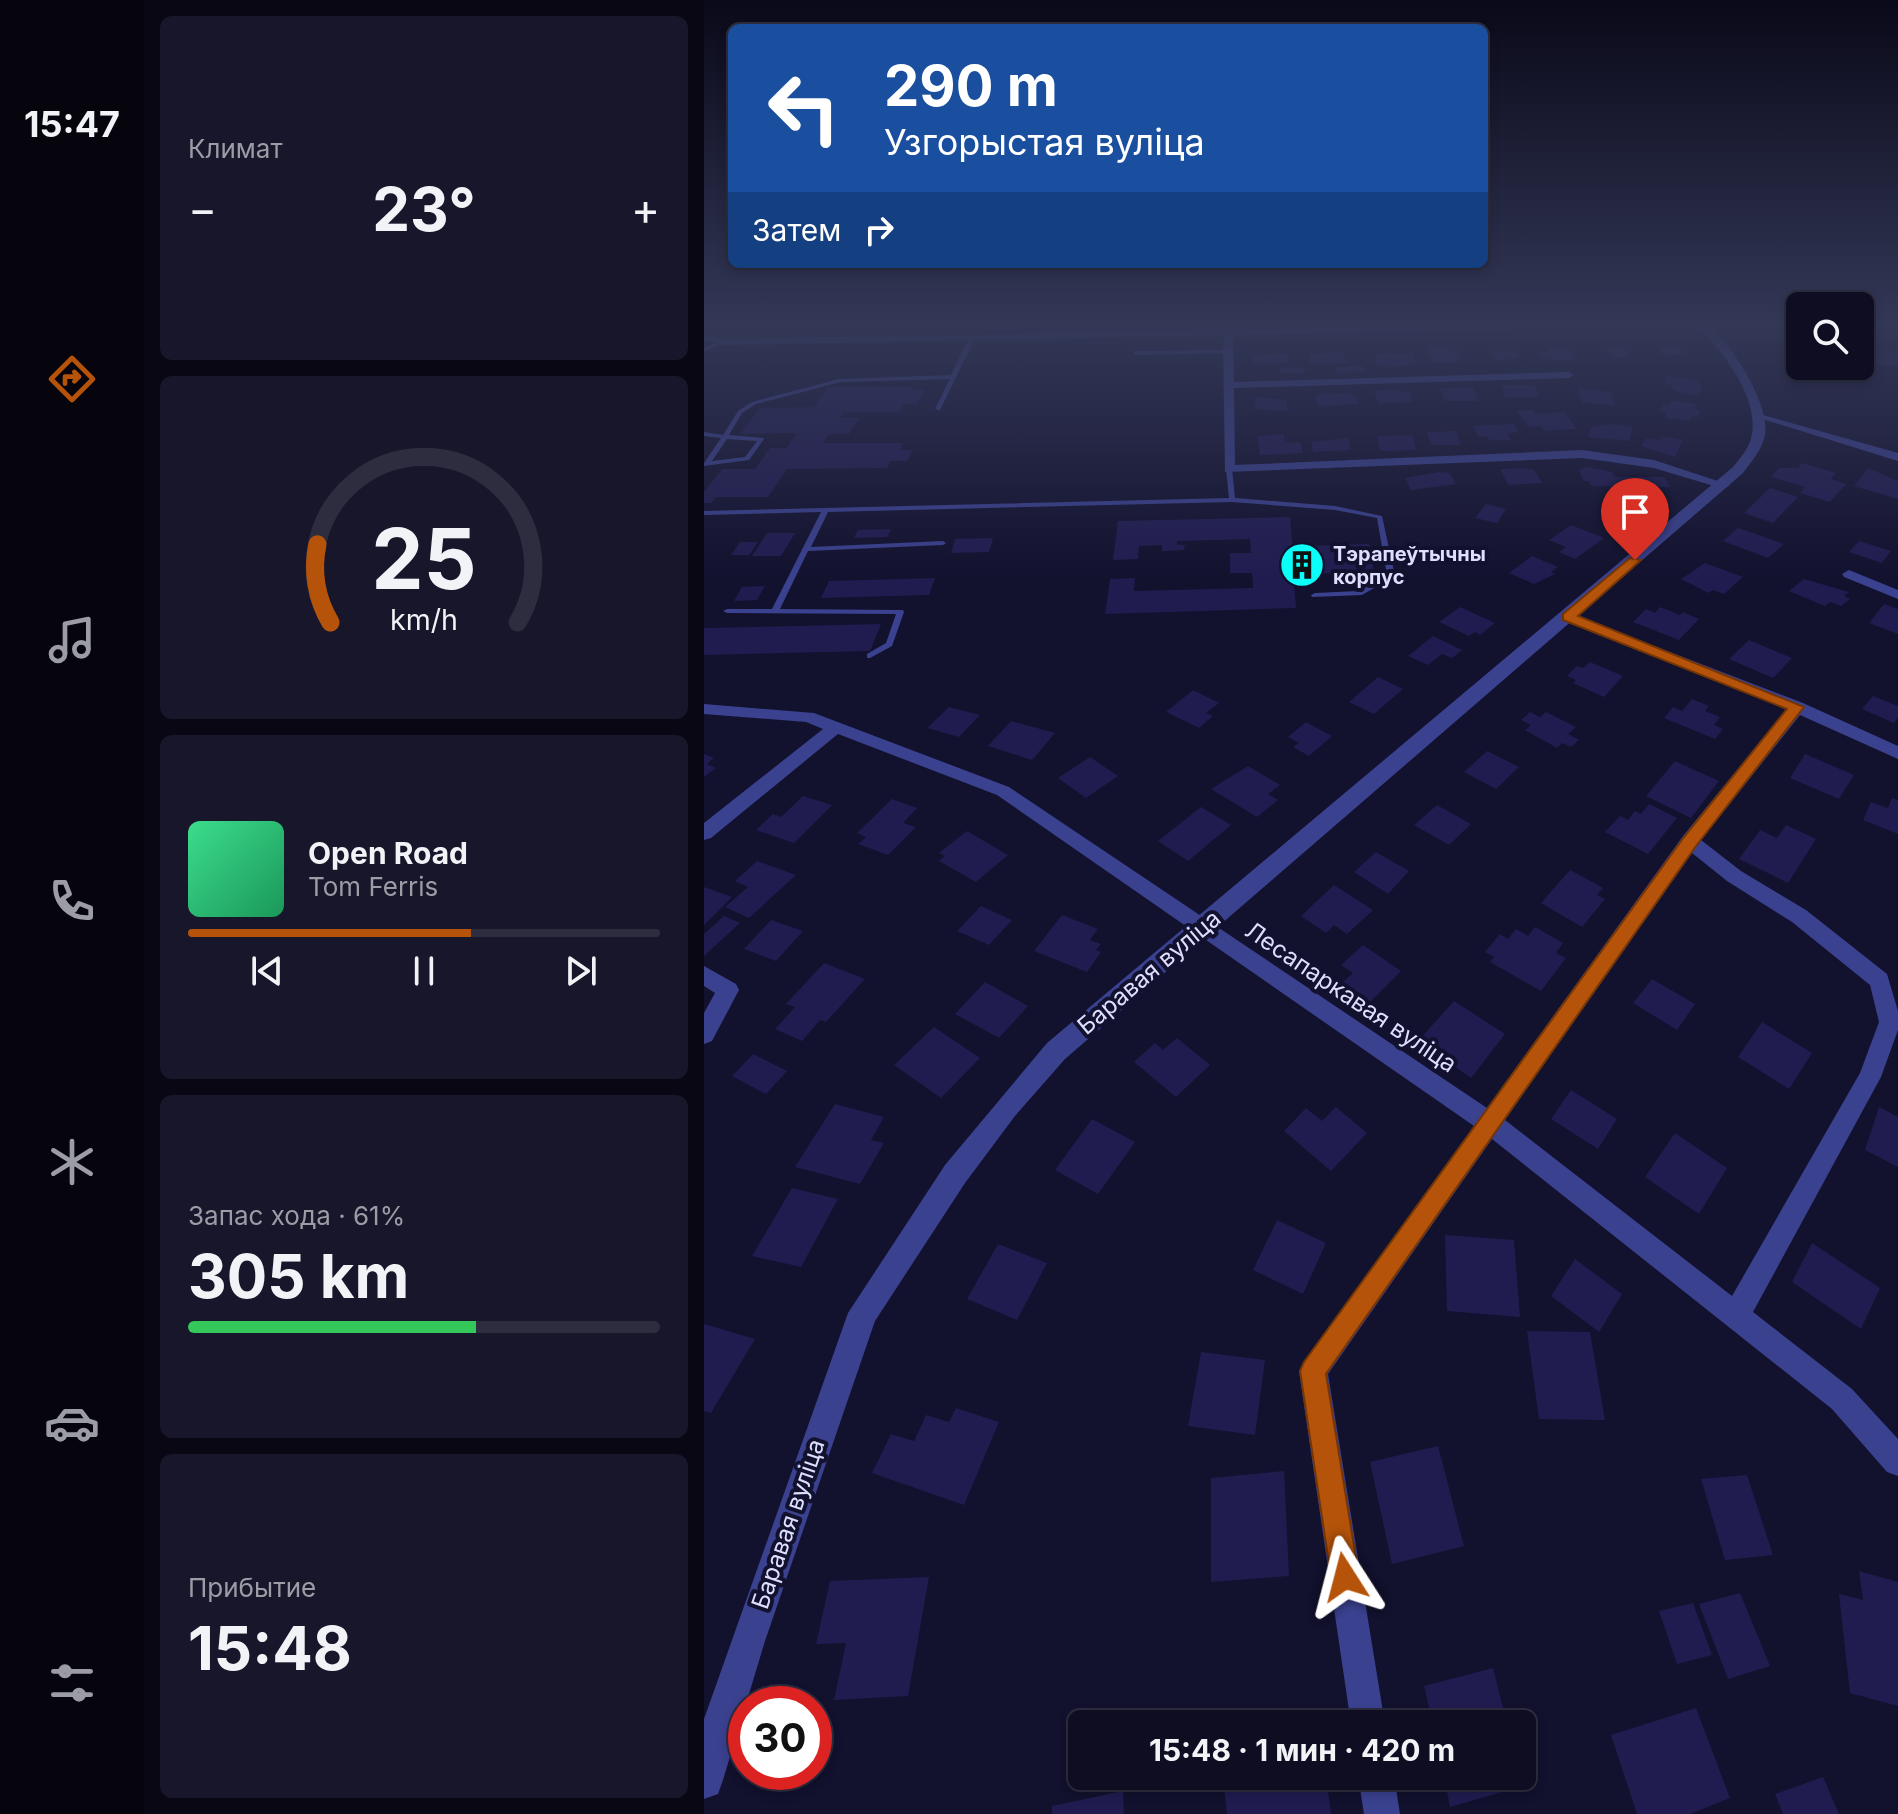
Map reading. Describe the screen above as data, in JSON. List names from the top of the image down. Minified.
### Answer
{"streets":{"street":["Баравая вуліца","Лесапаркавая вуліца"]},"crossings":[["Баравая вуліца","Лесапаркавая вуліца"]],"places":{"building":["Тэрапеўтычны корпус"]},"page":{"tabs":"15:47","tile":["Климат",["Запас хода · 61%","305 km"],["Прибытие","15:48"]],"turn":["290 m","Узгорыстая вуліца"],"heat":["−","23°","+"],"then":"Затем","song":["Open Road","Tom Ferris"],"limit":"30","trip":"15:48 · 1 мин · 420 m","gauge":["25","km/h"]}}
